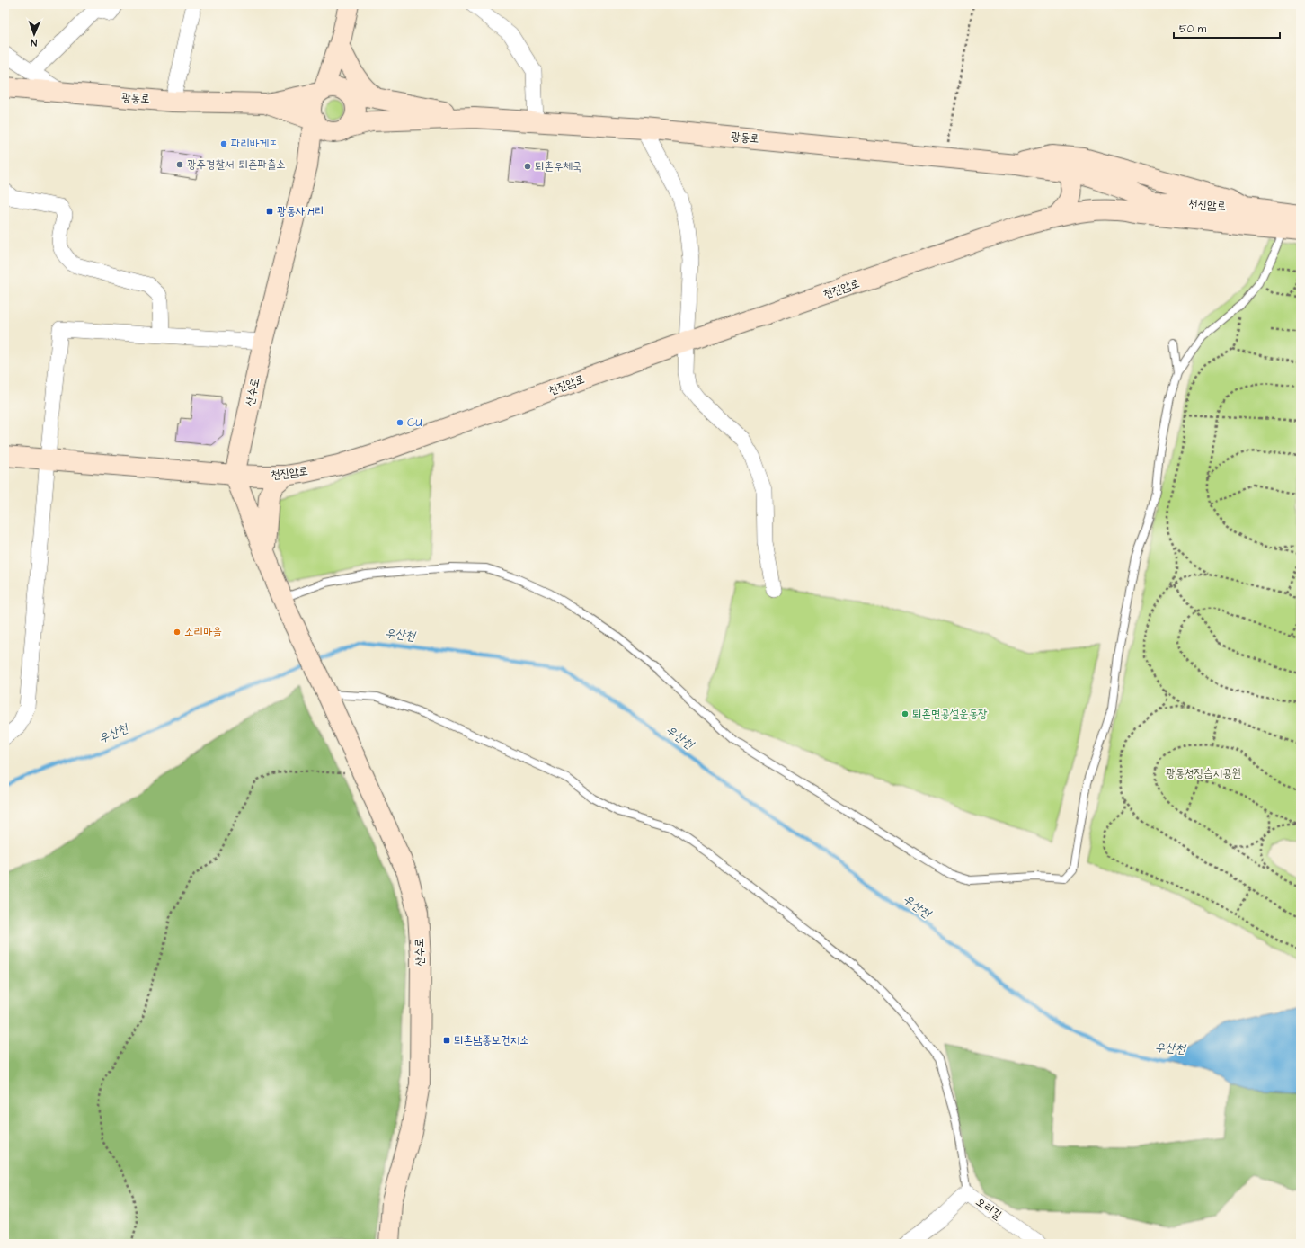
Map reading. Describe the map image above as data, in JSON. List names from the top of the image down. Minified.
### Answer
{"streets":{"main road":["광동로","천진암로","산수로"],"street":["오리길"]},"crossings":[["광동로","천진암로"],["천진암로","산수로"]],"water":["우산천"],"parks":["광동청정습지공원"],"places":{"other":["파리바게뜨","광주경찰서 퇴촌파출소","퇴촌우체국","CU","소리마을","퇴촌면공설운동장"],"transit":["광동사거리","퇴촌남종보건지소"]},"scale_bar":"50 m","north":"bottom"}
